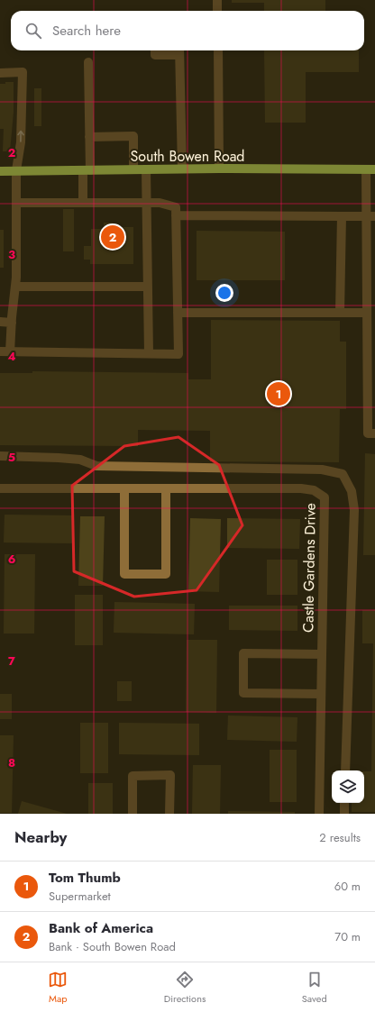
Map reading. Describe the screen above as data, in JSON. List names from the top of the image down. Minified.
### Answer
{"streets":{"main road":["South Bowen Road"],"lane":["Castle Gardens Drive"]},"page":{"search":"Search here","pins":["2","1"],"heading":["Nearby","2 results"],"list":[{"mark":"1","name":"Tom Thumb","note":"Supermarket","value":"60 m"},{"mark":"2","name":"Bank of America","note":"Bank · South Bowen Road","value":"70 m"}],"nav":["Map","Directions","Saved"]},"grid":{"rows":["2","3","4","5","6","7","8"]}}
